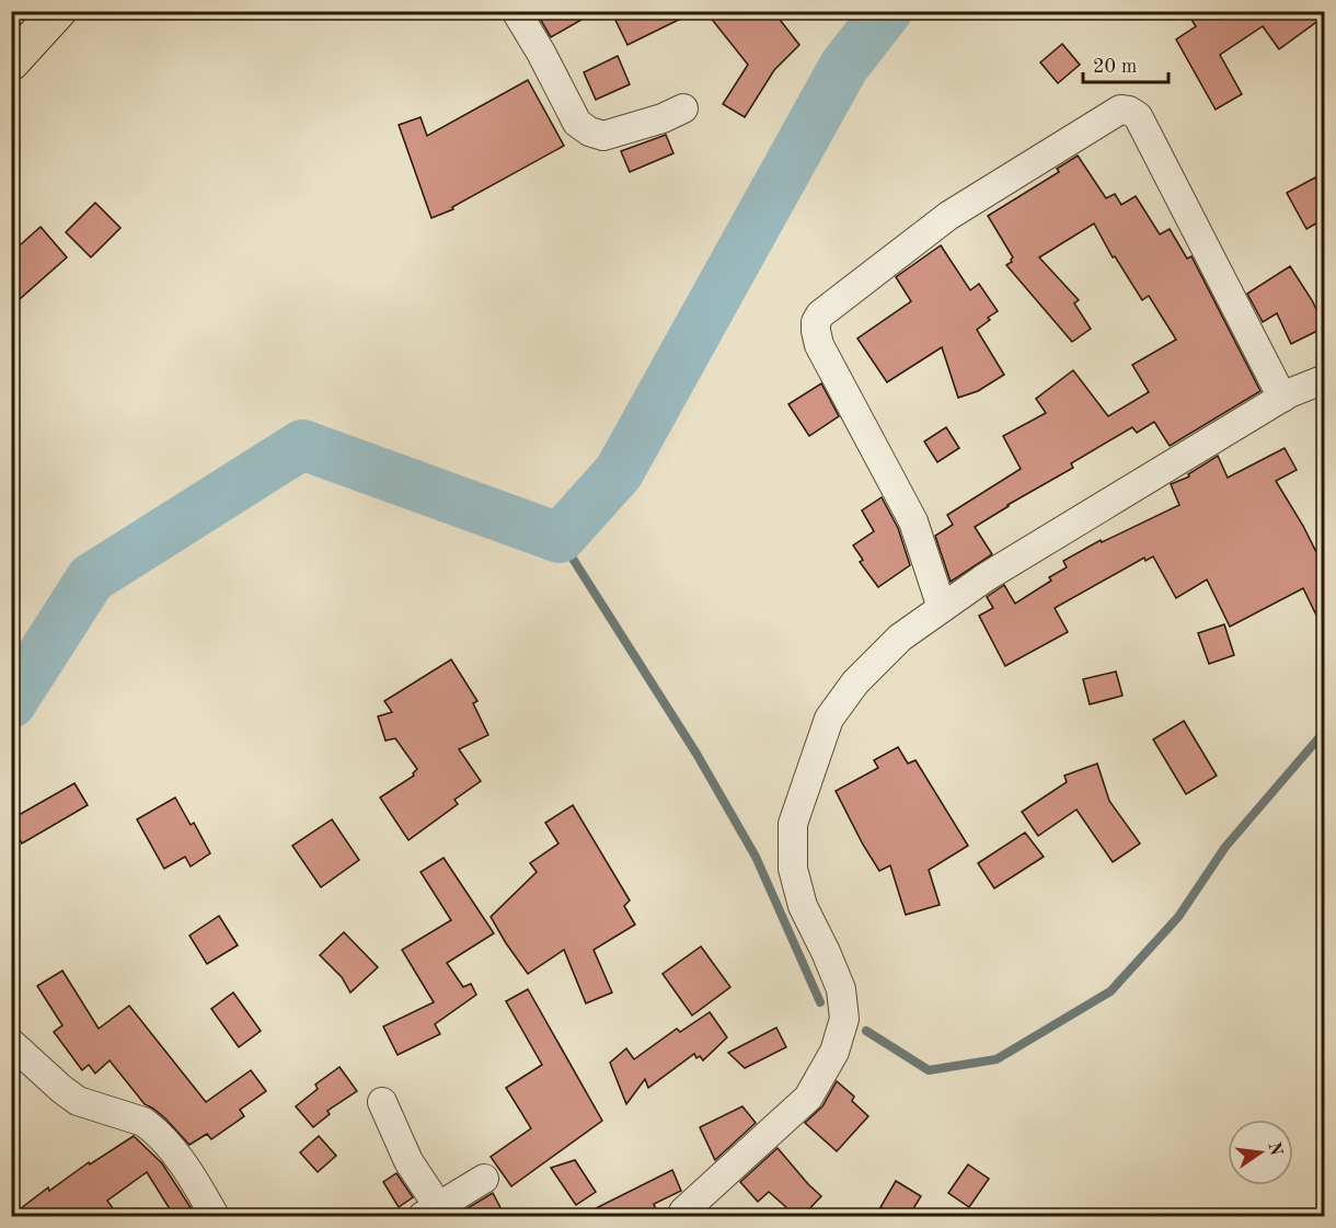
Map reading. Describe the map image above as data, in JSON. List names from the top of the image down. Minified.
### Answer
{"scale_bar":"20 m","north":"right"}
